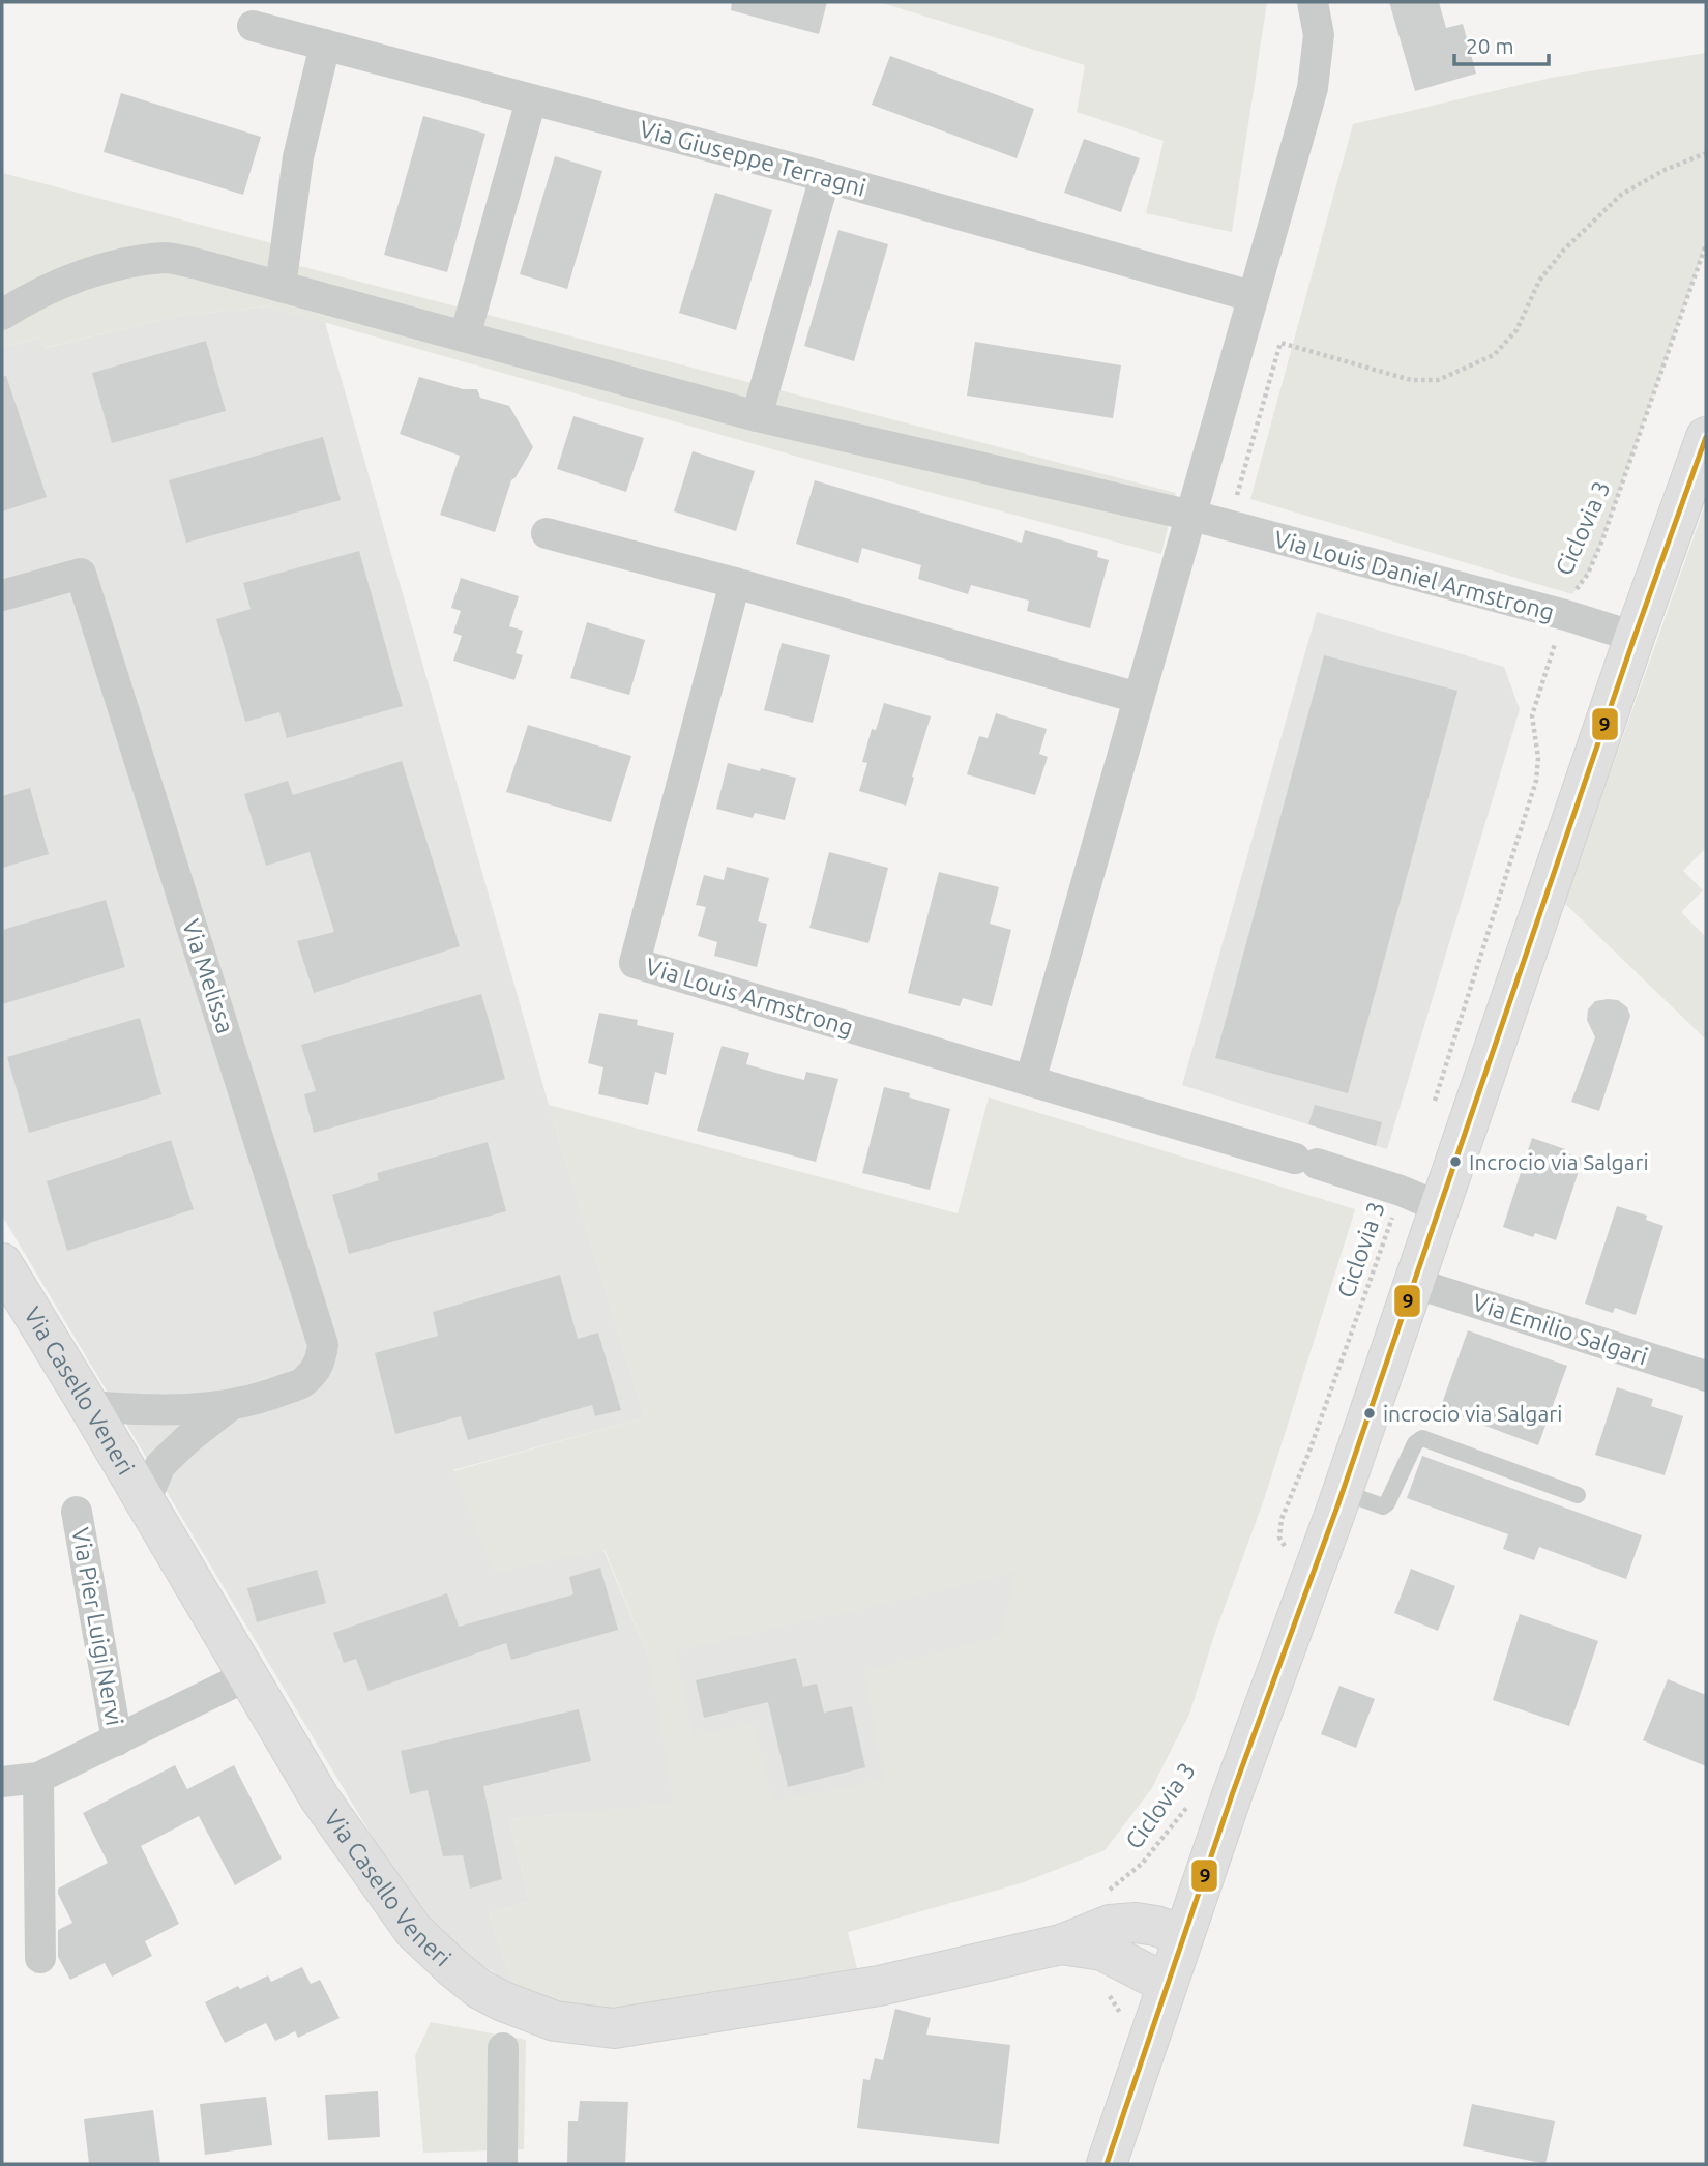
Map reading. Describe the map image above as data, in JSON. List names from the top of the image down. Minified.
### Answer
{"streets":{"street":["Via Giuseppe Terragni","Via Louis Daniel Armstrong","Via Melissa","Via Louis Armstrong","Via Emilio Salgari","Via Casello Veneri","Via Pier Luigi Nervi"],"path":["Ciclovia 3"]},"crossings":[["Ciclovia 3","Via Louis Daniel Armstrong"],["Ciclovia 3","Via Louis Armstrong"],["Via Melissa","Via Casello Veneri"],["Via Casello Veneri","Via Pier Luigi Nervi"]],"places":["Incrocio via Salgari","incrocio via Salgari"],"lines":["transit line 9"],"scale_bar":"20 m"}
